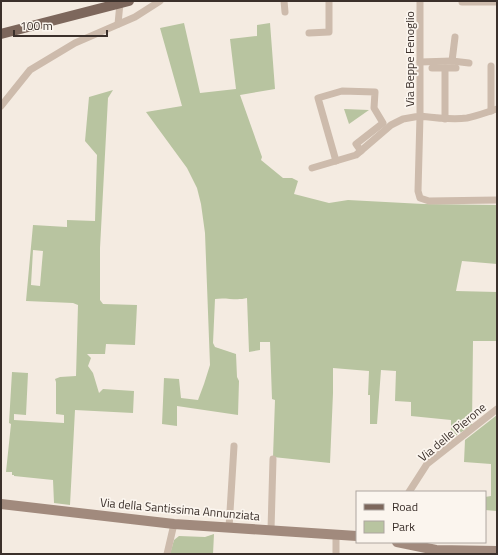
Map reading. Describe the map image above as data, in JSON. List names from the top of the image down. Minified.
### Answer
{"streets":{"street":["Via Beppe Fenoglio","Via delle Pierone","Via della Santissima Annunziata"]},"legend":["Road","Park"],"scale_bar":"100 m"}
